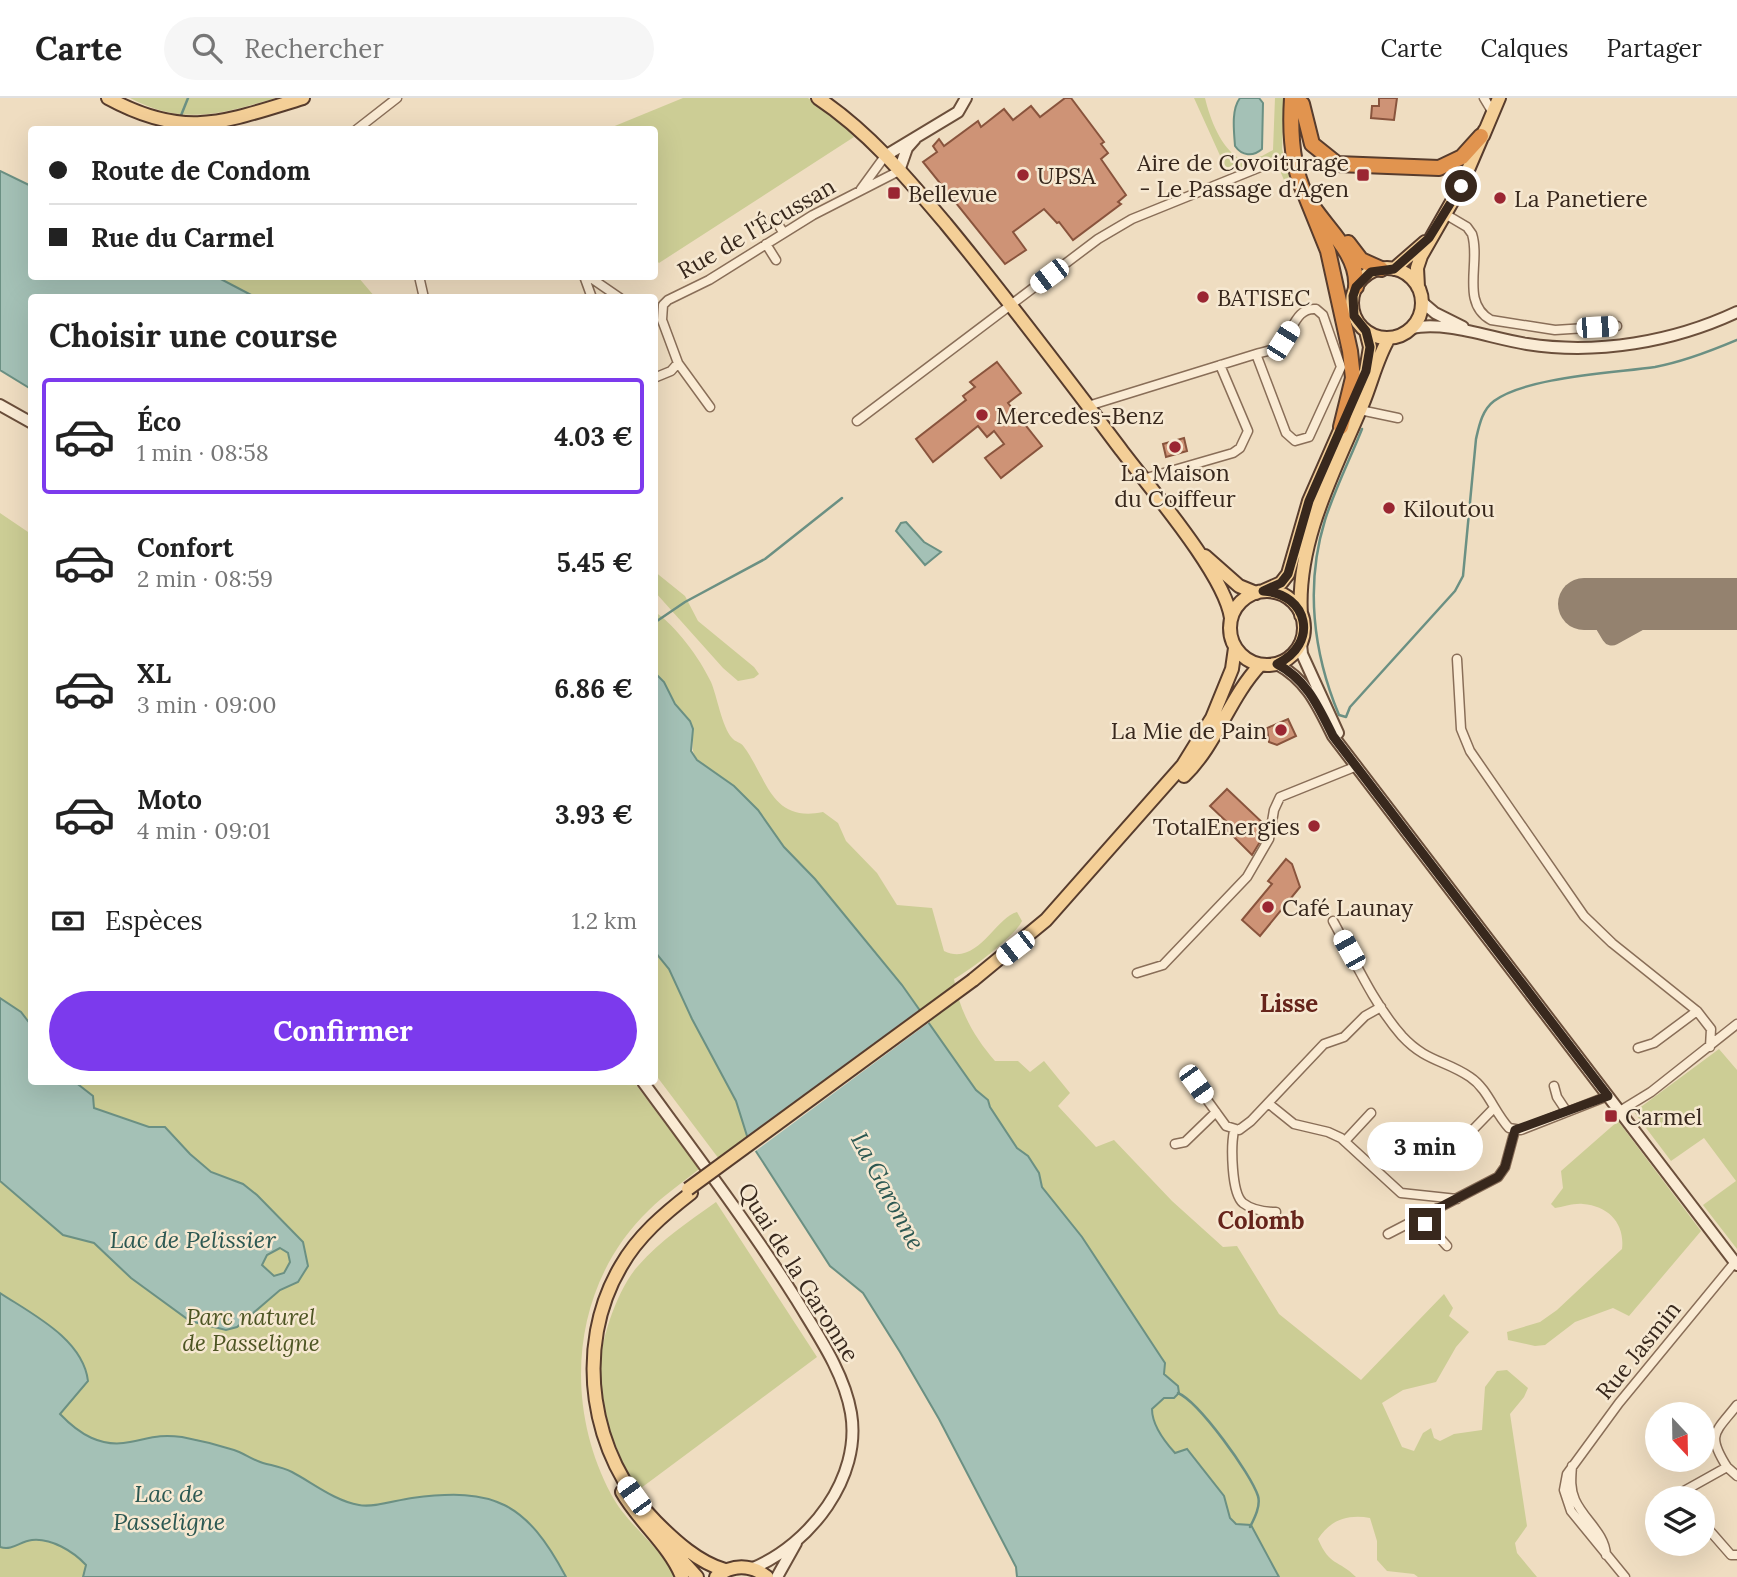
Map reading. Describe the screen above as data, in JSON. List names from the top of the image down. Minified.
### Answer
{"streets":{"street":["Rue de l'Écussan","Quai de la Garonne","Rue Jasmin"]},"districts":["Lisse","Colomb"],"water":["La Garonne","Lac de Pelissier","Lac de Passeligne"],"parks":["Parc naturel de Passeligne"],"places":{"other":["UPSA","La Panetiere","BATISEC","Mercedes-Benz","La Maison du Coiffeur","Kiloutou","La Mie de Pain","TotalEnergies","Café Launay"],"transit":["Aire de Covoiturage - Le Passage d'Agen","Bellevue","Carmel"]},"north":"bottom","page":{"header":"Carte","search":"Rechercher","nav":["Carte","Calques","Partager"],"banner":["Route de Condom","Rue du Carmel"],"heading":"Choisir une course","list":[{"name":"Éco","note":"1 min · 08:58","value":"4.03 €"},{"name":"Confort","note":"2 min · 08:59","value":"5.45 €"},{"name":"XL","note":"3 min · 09:00","value":"6.86 €"},{"name":"Moto","note":"4 min · 09:01","value":"3.93 €"}],"pay":["Espèces","1.2 km"],"buttons":"Confirmer","bubble":"3 min"}}
